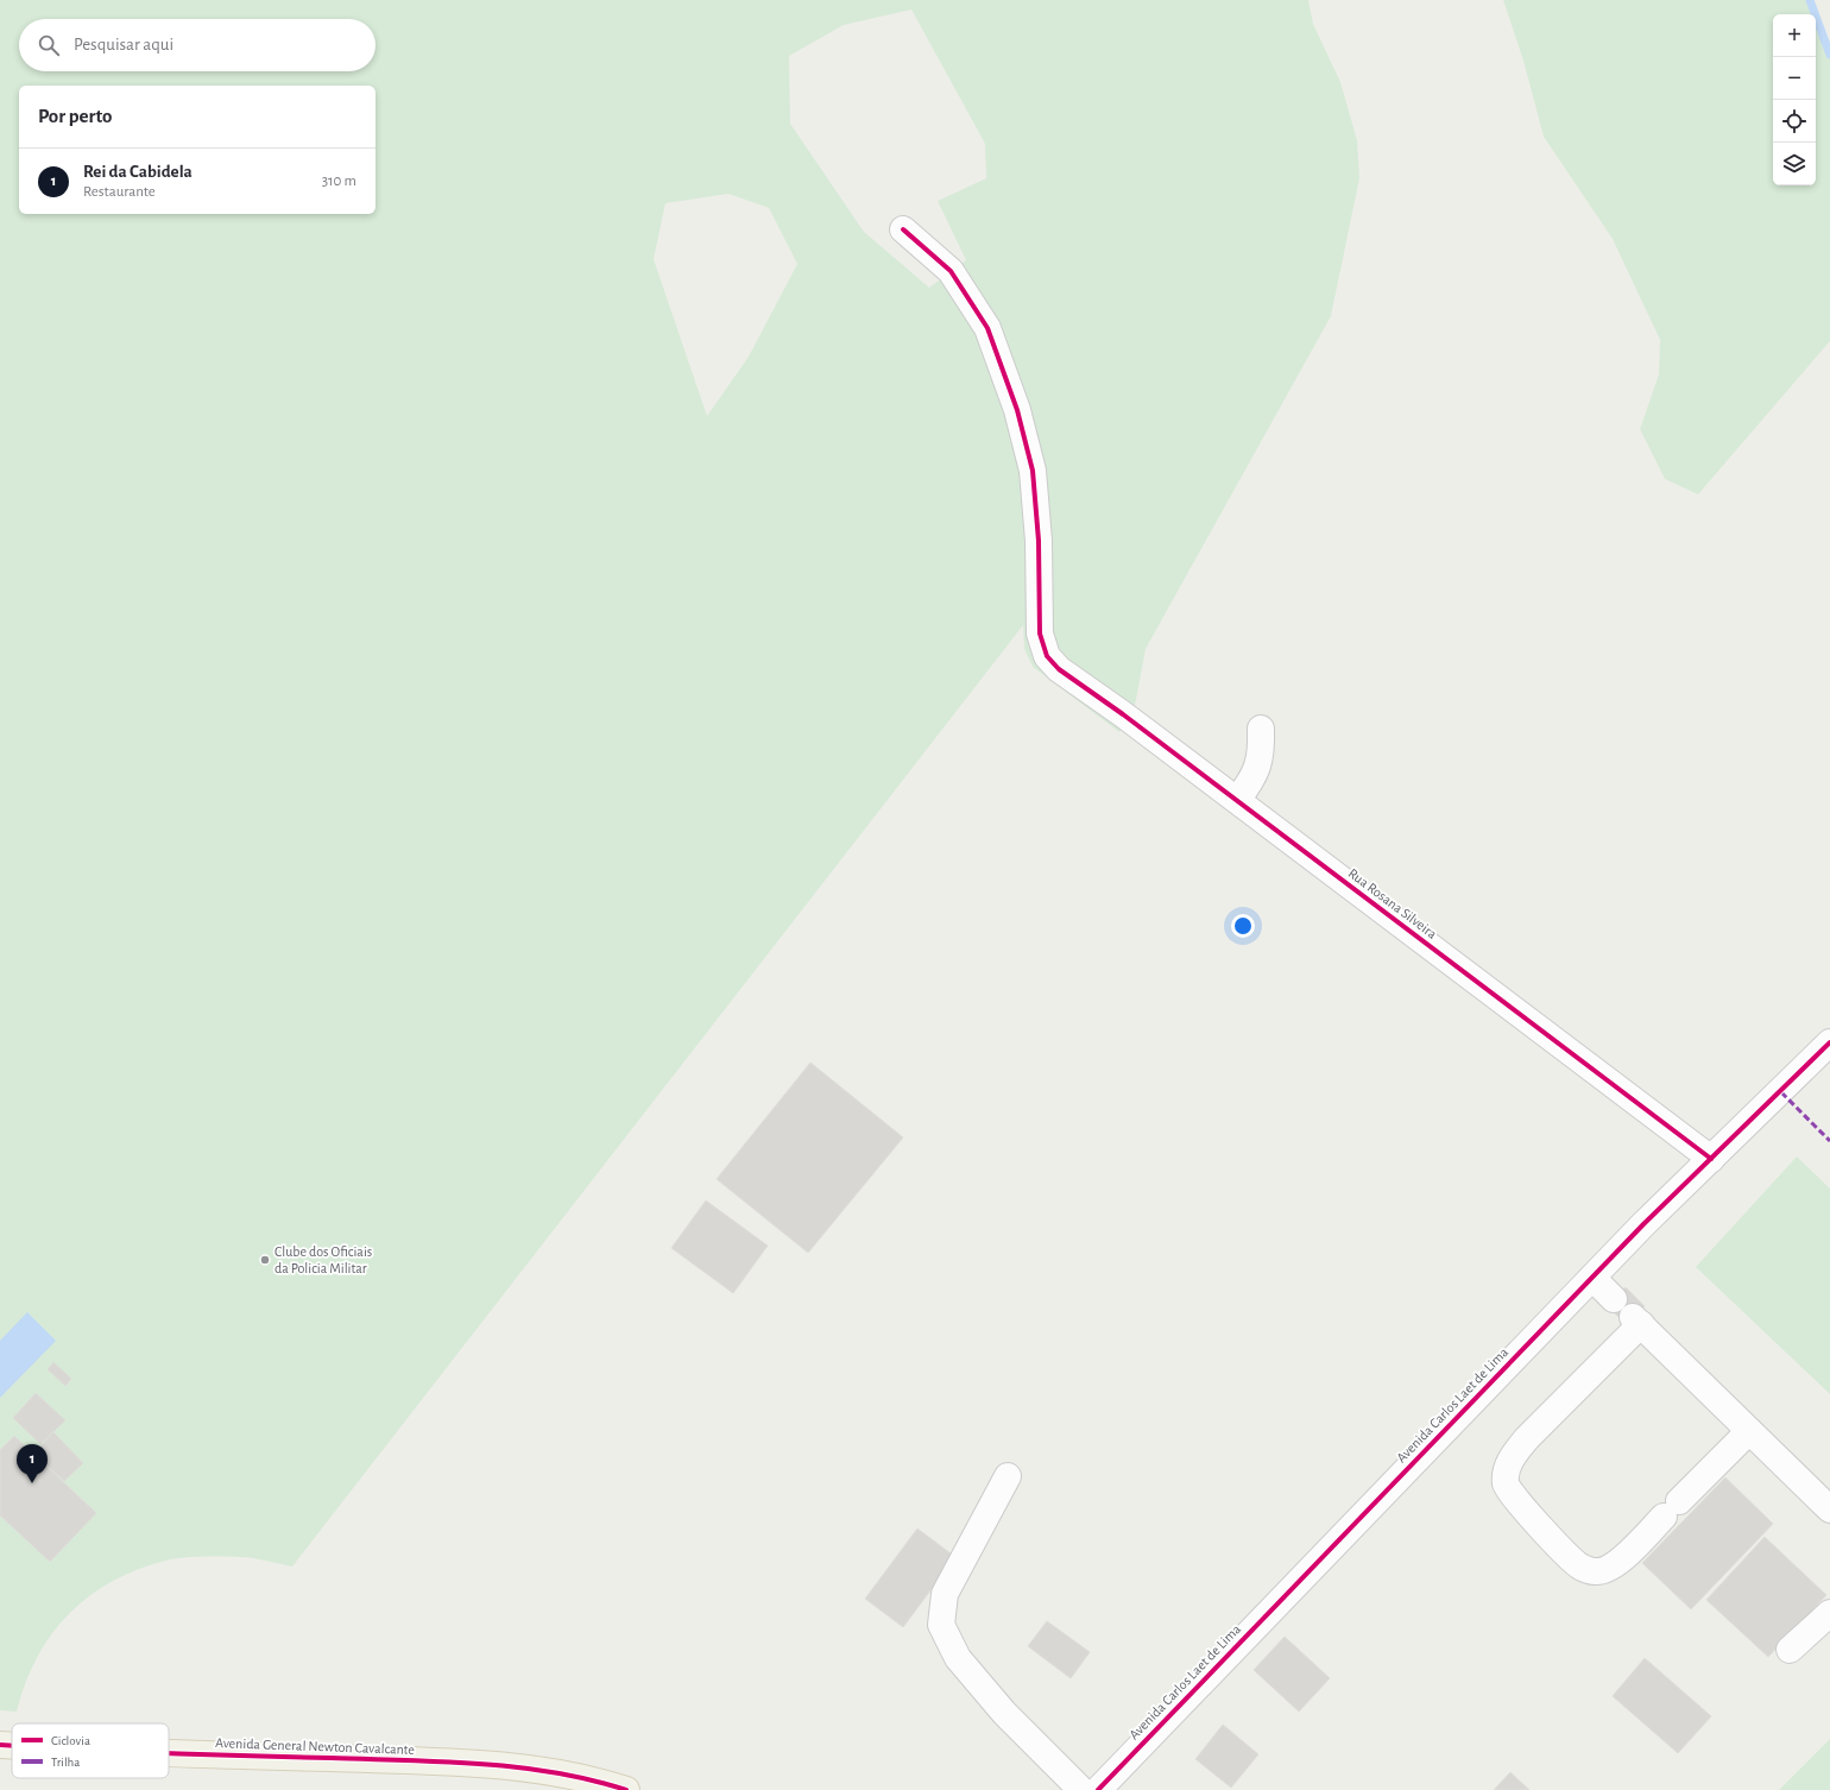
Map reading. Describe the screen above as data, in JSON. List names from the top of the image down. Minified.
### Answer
{"streets":{"main road":["Avenida General Newton Cavalcante"],"street":["Rua Rosana Silveira","Avenida Carlos Laet de Lima"]},"crossings":[["Rua Rosana Silveira","Avenida Carlos Laet de Lima"]],"places":["Clube dos Oficiais da Policia Militar"],"legend":["Ciclovia","Trilha"],"page":{"map_buttons":["+","−"],"search":"Pesquisar aqui","heading":"Por perto","list":[{"mark":"1","name":"Rei da Cabidela","note":"Restaurante","value":"310 m"}],"pins":"1"}}
